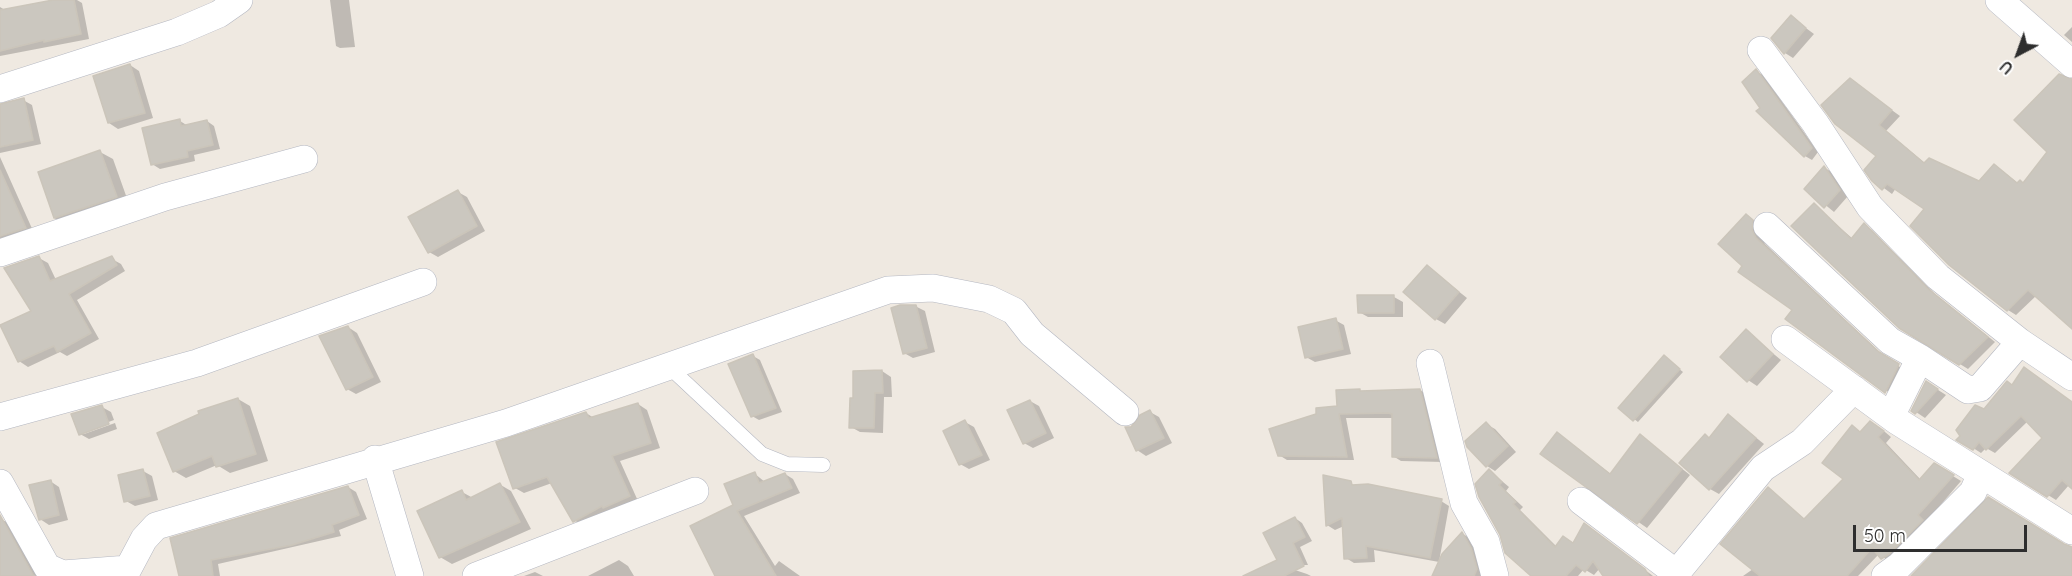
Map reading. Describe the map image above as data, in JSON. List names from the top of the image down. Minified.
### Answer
{"scale_bar":"50 m","north":"bottom left"}
